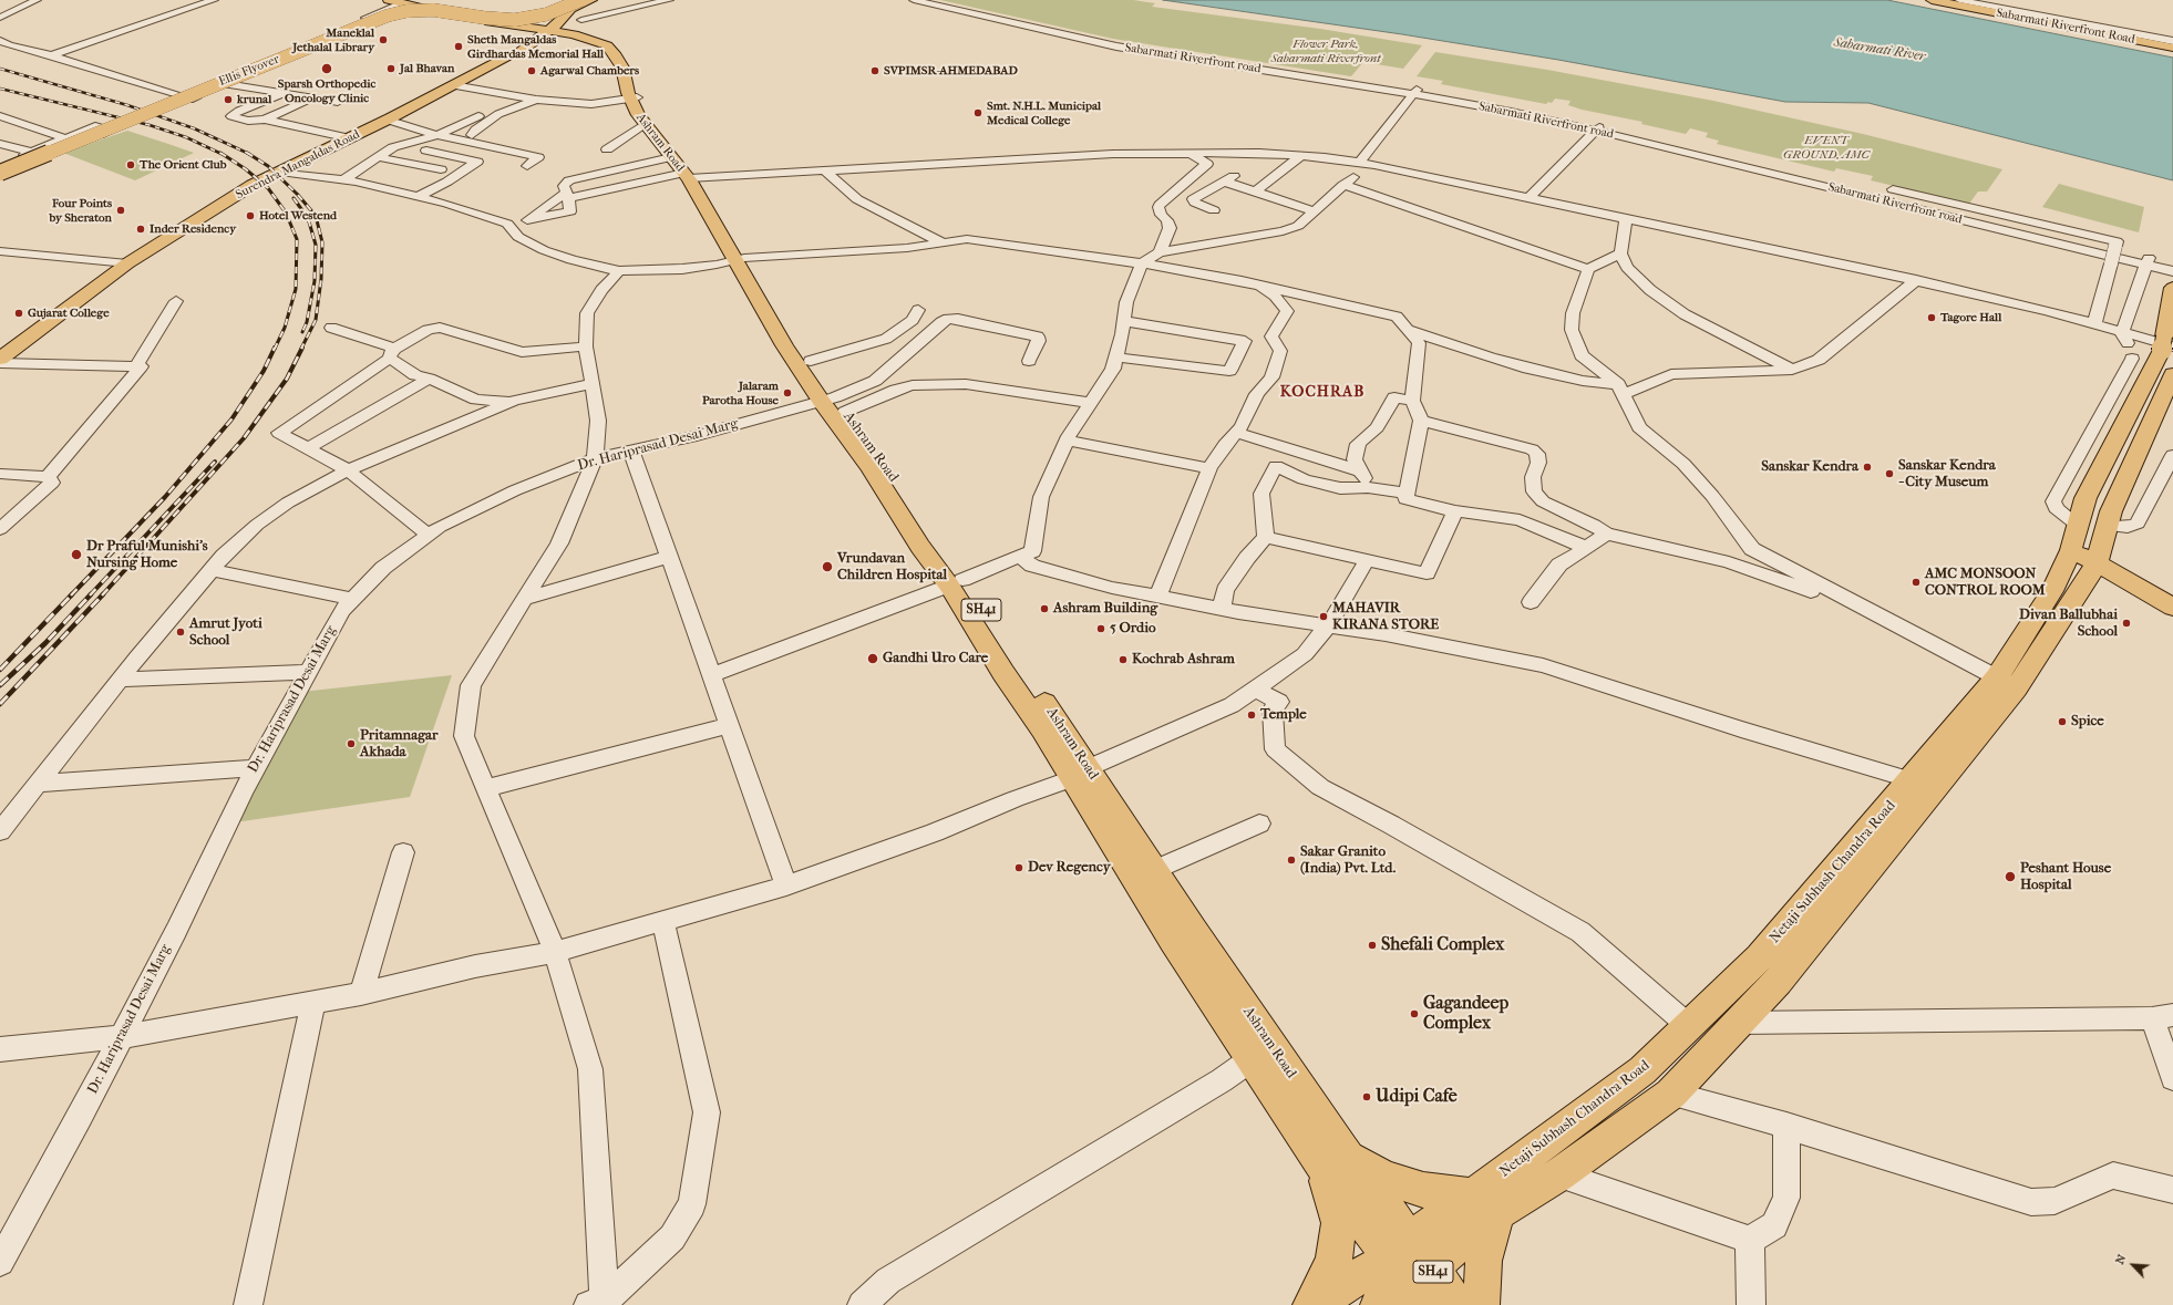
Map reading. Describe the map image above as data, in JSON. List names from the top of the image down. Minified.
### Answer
{"streets":{"main road":["Sabarmati Riverfront Road","Ellis Flyover","Ashram Road","Surendra Mangaldas Road","SH41","Netaji Subhash Chandra Road"],"street":["Sabarmati Riverfront road","Dr. Hariprasad Desai Marg"]},"crossings":[["Ellis Flyover","Ashram Road"],["Ellis Flyover","Surendra Mangaldas Road"],["Ashram Road","Surendra Mangaldas Road"],["Ashram Road","Dr. Hariprasad Desai Marg"],["Ashram Road","Netaji Subhash Chandra Road"]],"districts":["KOCHRAB"],"water":["Sabarmati River"],"parks":["Flower Park, Sabarmati Riverfront","EVENT GROUND, AMC"],"places":["Maneklal Jethalal Library","Sheth Mangaldas Girdhardas Memorial Hall","Sparsh Orthopedic Oncology Clinic","Jal Bhavan","Agarwal Chambers","SVPIMSR-AHMEDABAD","krunal","Smt. N.H.L. Municipal Medical College","The Orient Club","Four Points by Sheraton","Hotel Westend","Inder Residency","Gujarat College","Tagore Hall","Jalaram Parotha House","Sanskar Kendra","Sanskar Kendra - City Museum","Dr Praful Munishi's Nursing Home","Vrundavan Children Hospital","AMC MONSOON CONTROL ROOM","Ashram Building","MAHAVIR KIRANA STORE","Divan Ballubhai School","5 Ordio","Amrut Jyoti School","Gandhi Uro Care","Kochrab Ashram","Temple","Spice","Pritamnagar Akhada","Sakar Granito (India) Pvt. Ltd.","Dev Regency","Peshant House Hospital","Shefali Complex","Gagandeep Complex","Udipi Cafe"],"north":"top left"}
